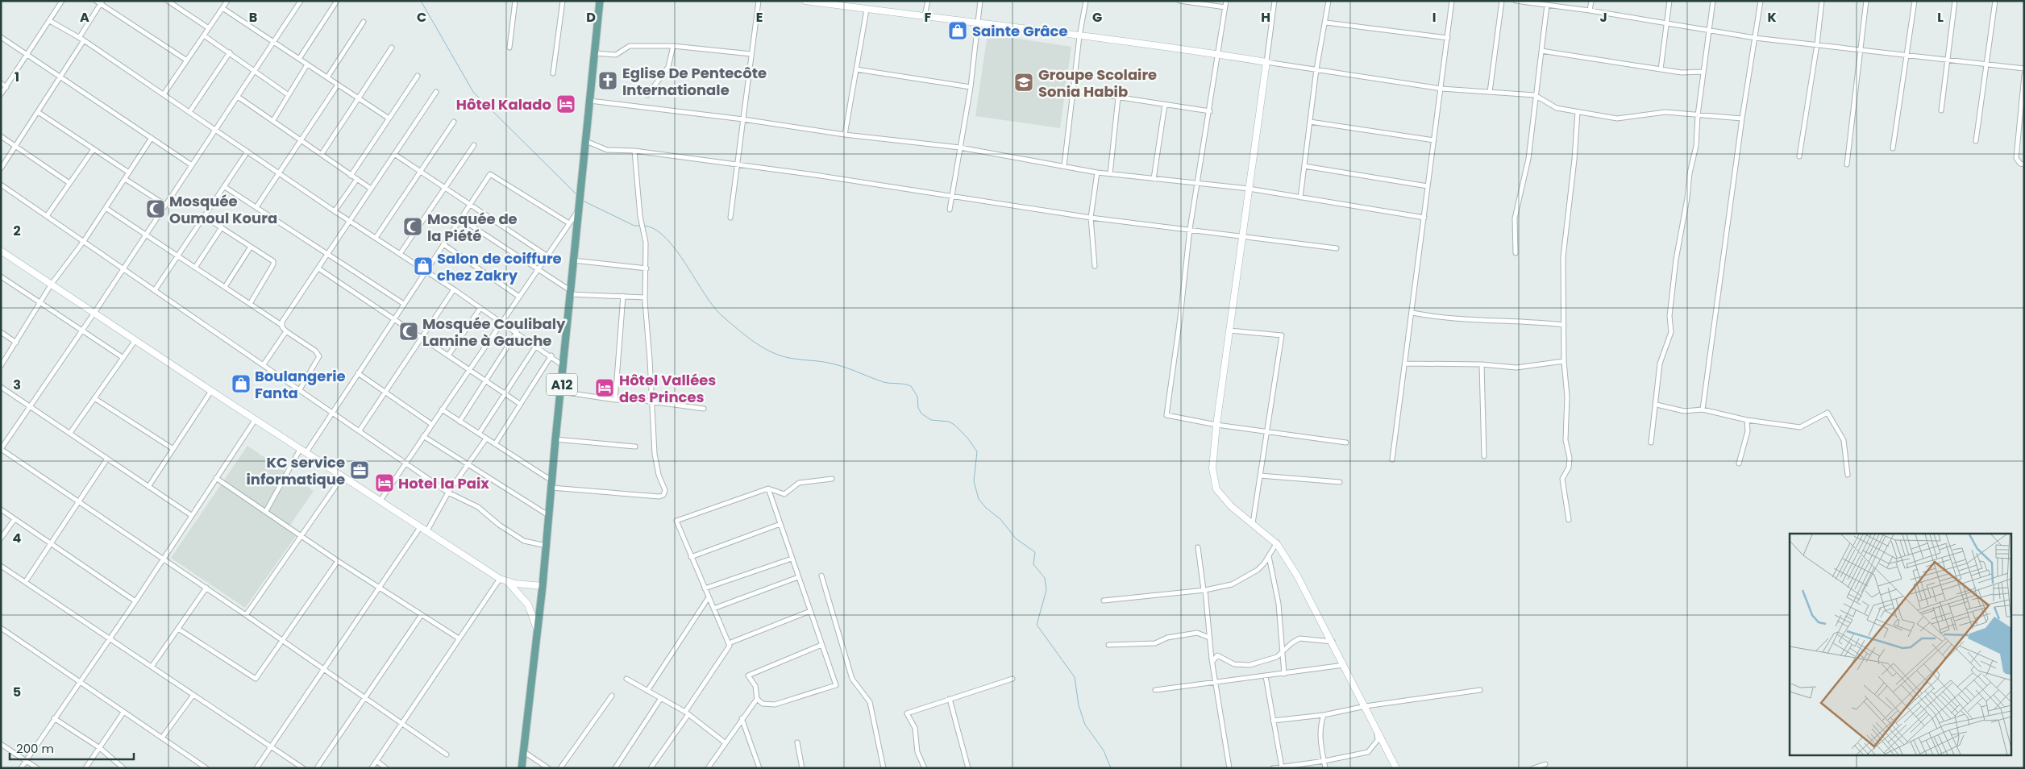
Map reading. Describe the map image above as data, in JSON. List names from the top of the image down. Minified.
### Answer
{"streets":{"main road":["A12"]},"places":{"shop":["Sainte Grâce","Salon de coiffure chez Zakry","Boulangerie Fanta"],"church":["Eglise De Pentecôte Internationale"],"school or university":["Groupe Scolaire Sonia Habib"],"hotel":["Hôtel Kalado","Hôtel Vallées des Princes","Hotel la Paix"],"mosque":["Mosquée Oumoul Koura","Mosquée de la Piété","Mosquée Coulibaly Lamine à Gauche"],"office":["KC service informatique"]},"scale_bar":"200 m","grid":{"columns":["A","B","C","D","E","F","G","H","I","J","K","L"],"rows":["1","2","3","4","5"]}}
